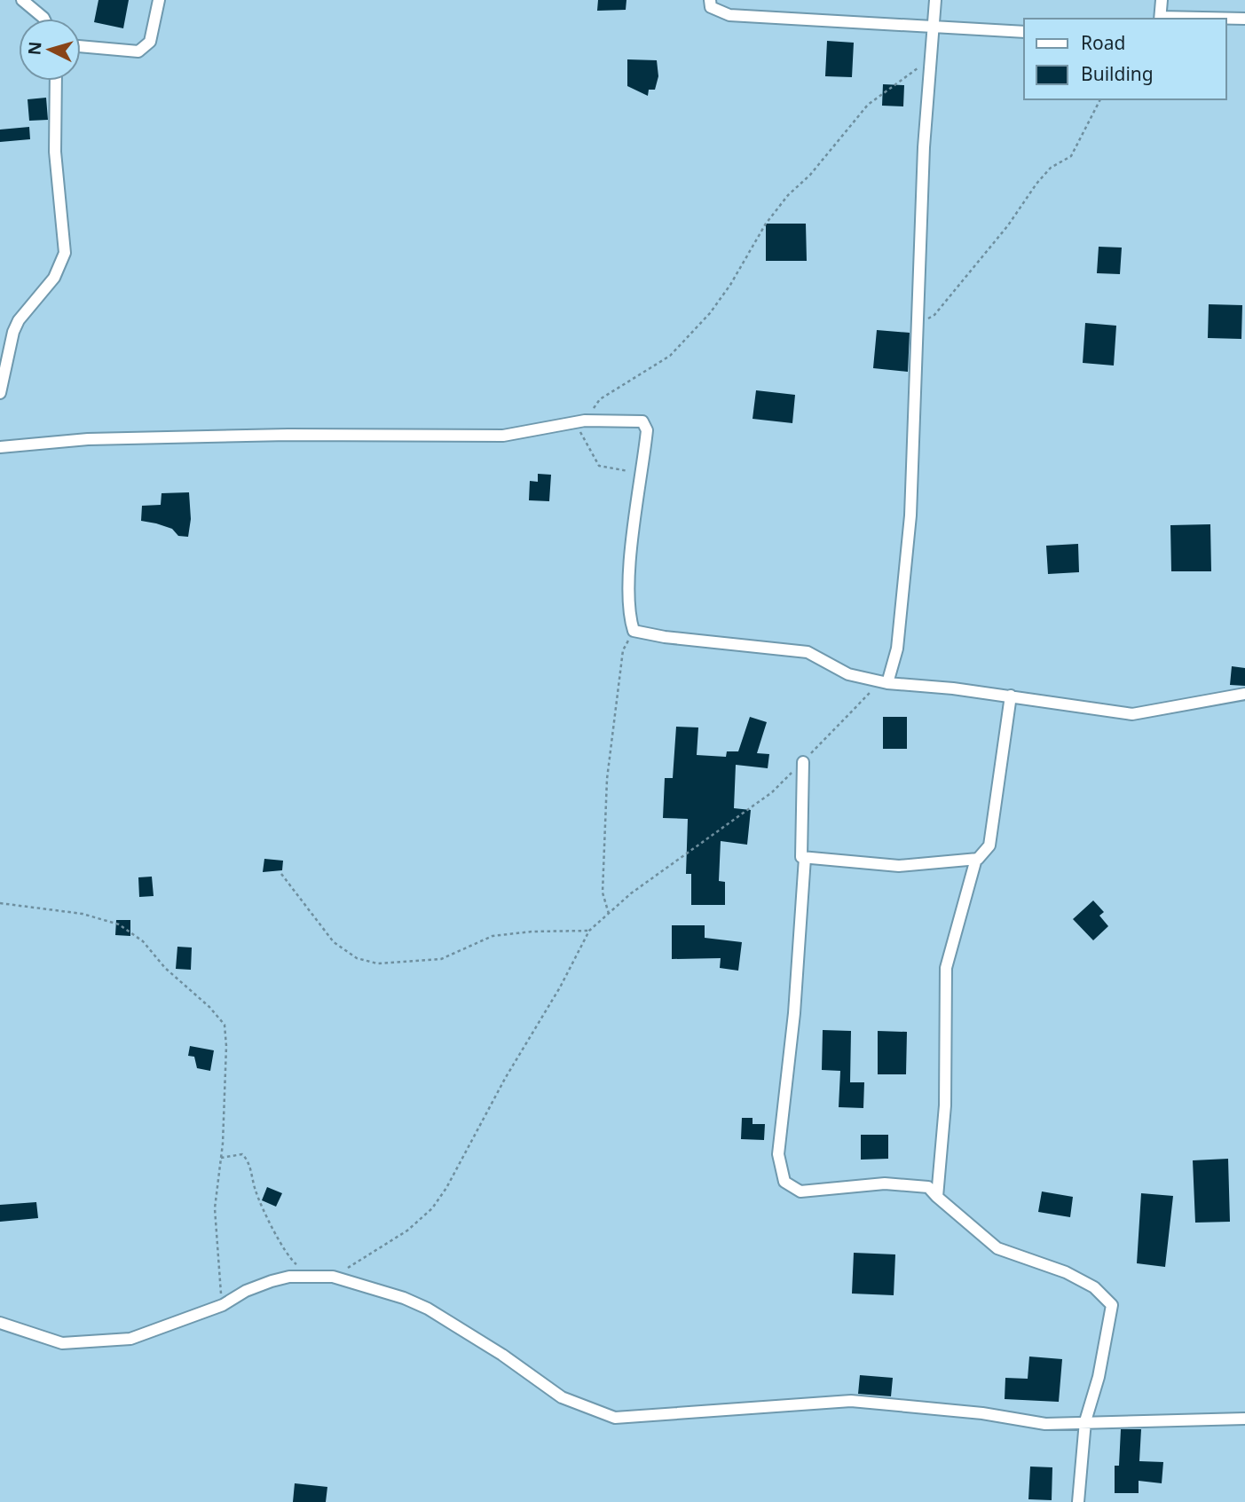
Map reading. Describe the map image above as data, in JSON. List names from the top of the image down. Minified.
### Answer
{"legend":["Road","Building"],"north":"left"}
